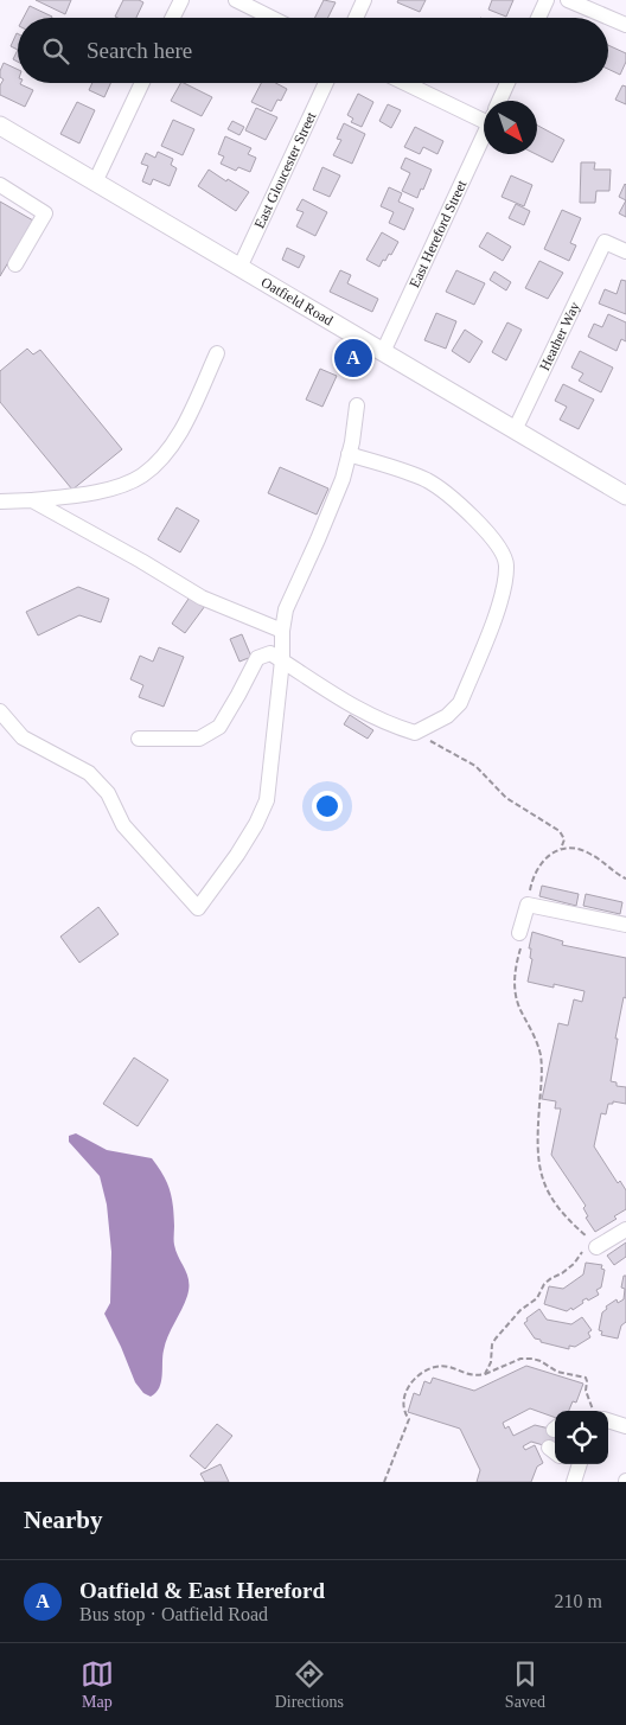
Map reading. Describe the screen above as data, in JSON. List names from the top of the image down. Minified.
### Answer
{"streets":{"main road":["Oatfield Road"],"street":["East Gloucester Street","East Hereford Street","Heather Way"]},"crossings":[["East Gloucester Street","Oatfield Road"],["East Hereford Street","Oatfield Road"],["Oatfield Road","Heather Way"]],"north":"bottom right","page":{"search":"Search here","pins":"A","heading":"Nearby","list":[{"mark":"A","name":"Oatfield & East Hereford","note":"Bus stop · Oatfield Road","value":"210 m"}],"nav":["Map","Directions","Saved"]}}
